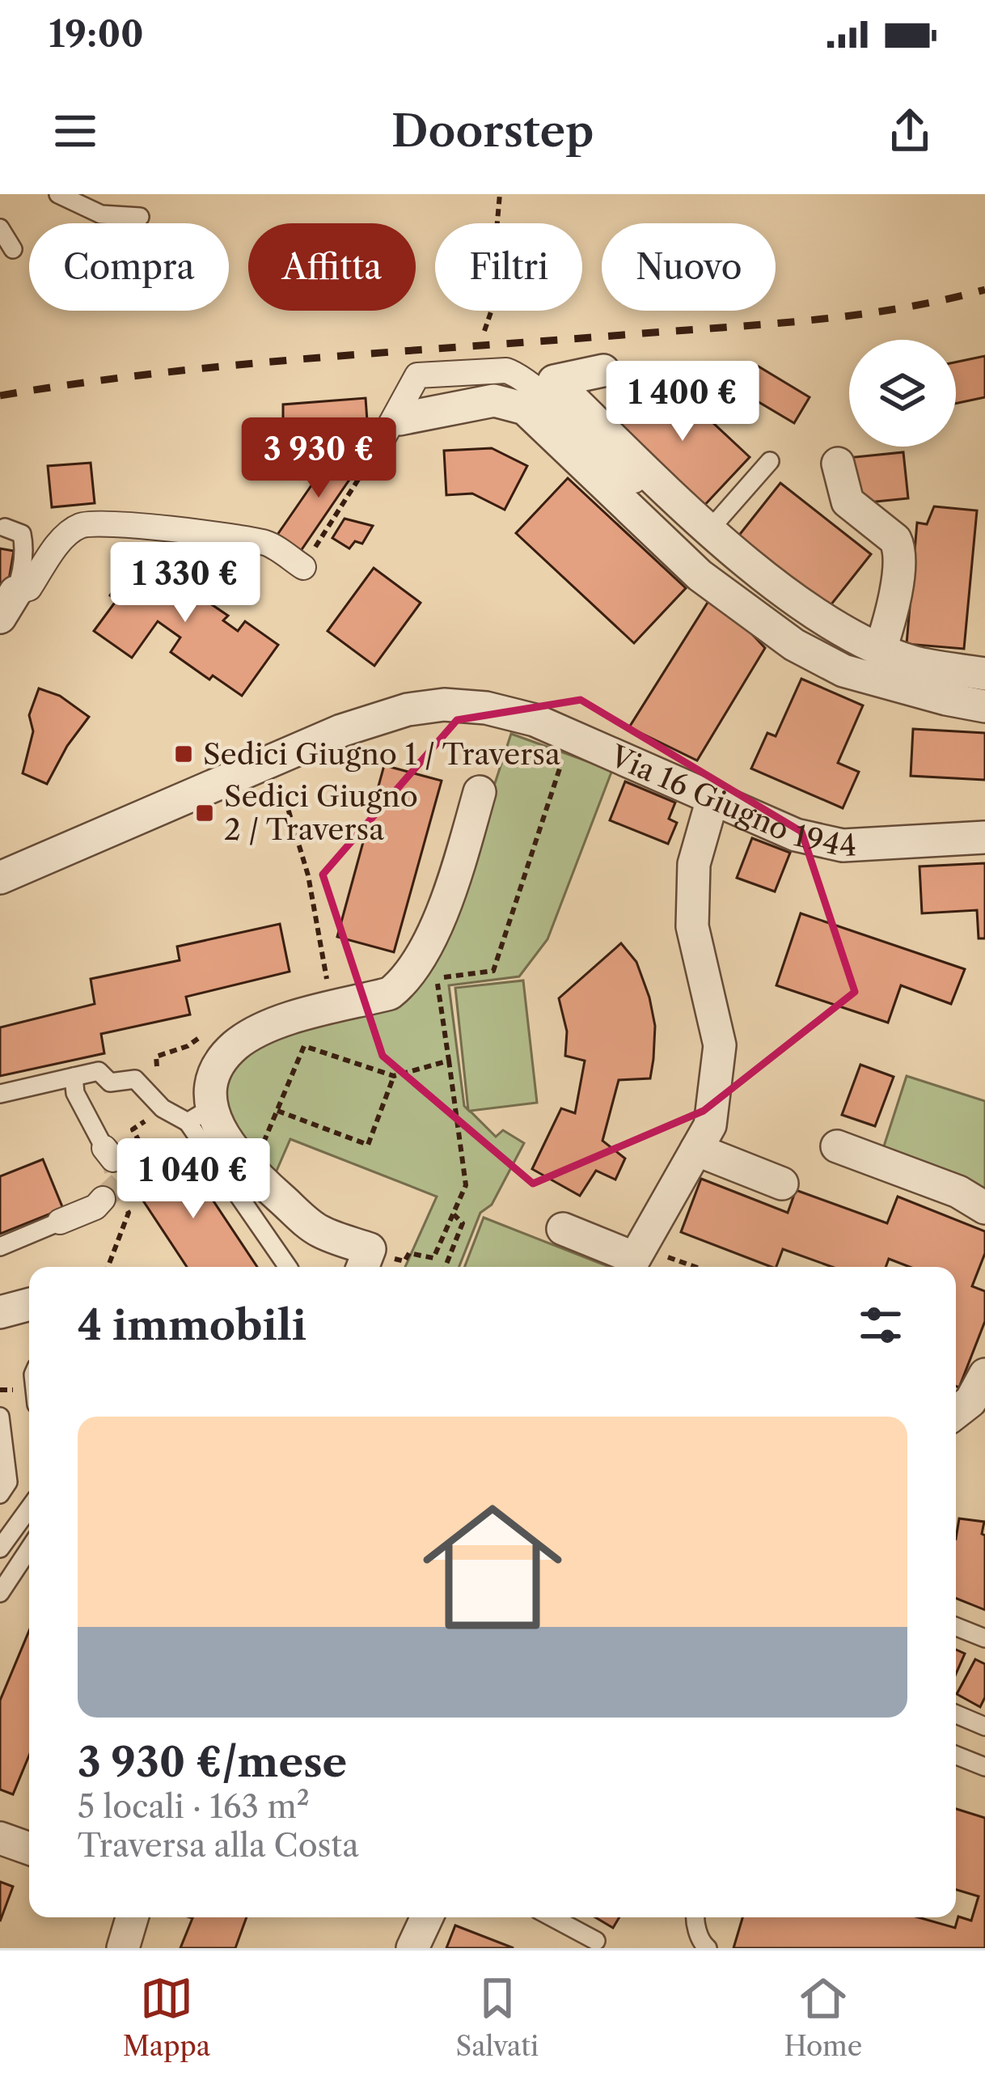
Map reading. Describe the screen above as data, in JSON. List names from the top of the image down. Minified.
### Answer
{"streets":{"street":["Via 16 Giugno 1944"]},"places":{"transit":["Sedici Giugno 1 / Traversa","Sedici Giugno 2 / Traversa"]},"page":{"status":"19:00","header":"Doorstep","chip":["Compra","Affitta","Filtri","Nuovo"],"price":["1 400 €","3 930 €","1 330 €","1 040 €"],"heading":"4 immobili","list":[{"name":"3 930 €/mese","note":"5 locali · 163 m² · Traversa alla Costa"}],"tabs":["Mappa","Salvati","Home"]}}
